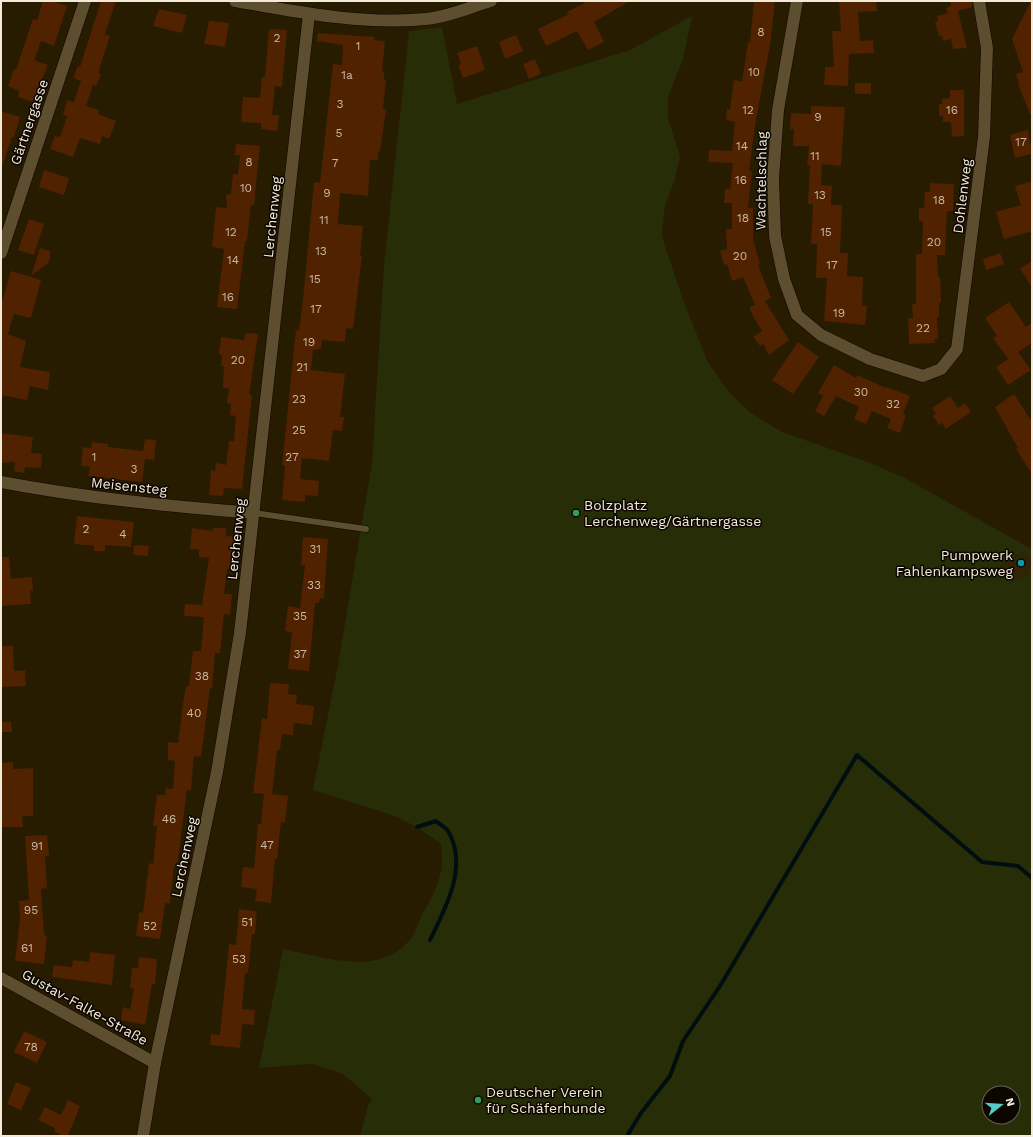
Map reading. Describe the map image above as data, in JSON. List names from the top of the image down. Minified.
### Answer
{"streets":{"street":["Gärtnergasse","Wachtelschlag","Dohlenweg","Lerchenweg","Meisensteg","Gustav-Falke-Straße"]},"crossings":[["Wachtelschlag","Dohlenweg"],["Lerchenweg","Meisensteg"],["Lerchenweg","Gustav-Falke-Straße"]],"places":["Bolzplatz Lerchenweg/Gärtnergasse","Pumpwerk Fahlenkampsweg","Deutscher Verein für Schäferhunde"],"house_numbers":["8","2","1","10","1a","3","12","16","9","5","17","14","11","8","7","16","10","9","13","18","18","11","12","15","20","13","20","14","17","15","16","17","19","22","19","20","21","30","23","32","25","1","27","3","2","4","31","33","35","37","38","40","46","47","91","95","51","52","61","53","78"],"north":"right"}
